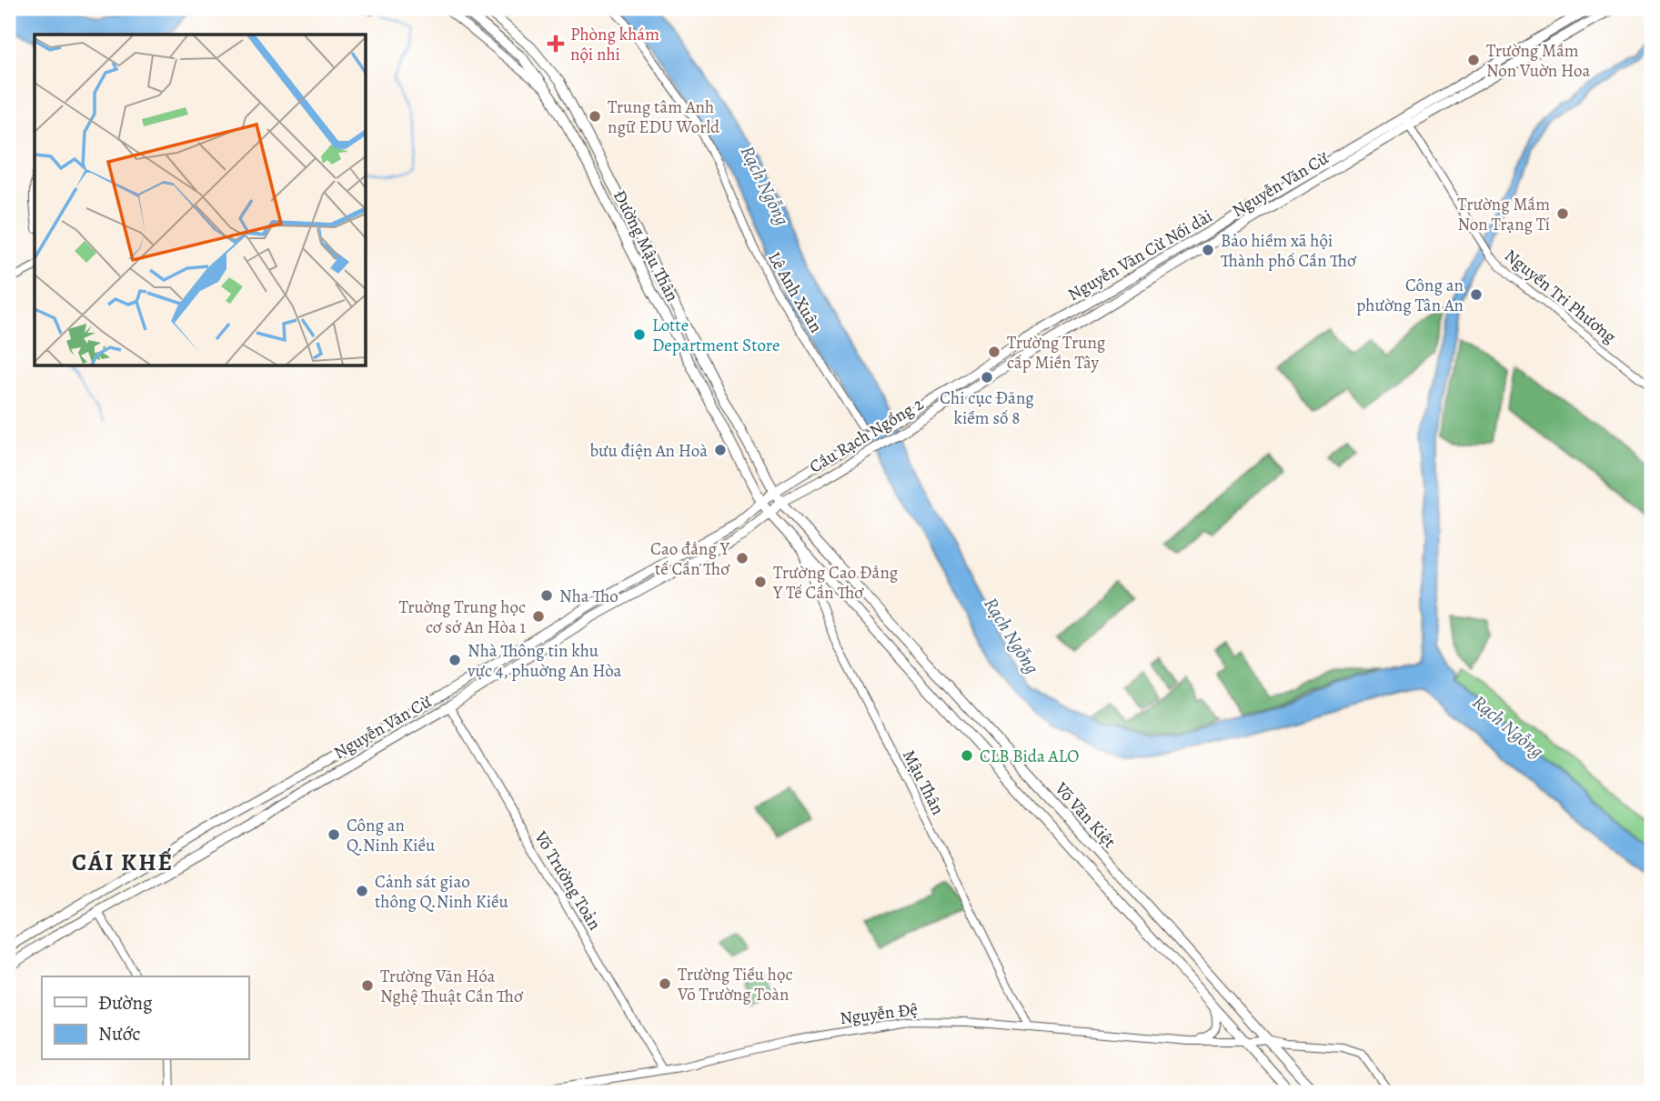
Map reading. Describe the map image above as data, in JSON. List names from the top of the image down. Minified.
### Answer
{"streets":{"main road":["Nguyễn Văn Cừ","Đường Mậu Thân","Nguyễn Văn Cừ Nối dài","Cầu Rạch Ngổng 2","Võ Văn Kiệt"],"street":["Lê Anh Xuân","Nguyển Tri Phương","Mậu Thân","Võ Trường Toản","Nguyễn Đệ"]},"crossings":[["Nguyễn Văn Cừ","Đường Mậu Thân"],["Nguyễn Văn Cừ","Nguyễn Văn Cừ Nối dài"],["Nguyễn Văn Cừ","Nguyển Tri Phương"],["Nguyễn Văn Cừ","Cầu Rạch Ngổng 2"],["Nguyễn Văn Cừ","Võ Văn Kiệt"],["Nguyễn Văn Cừ","Võ Trường Toản"],["Đường Mậu Thân","Cầu Rạch Ngổng 2"],["Đường Mậu Thân","Võ Văn Kiệt"],["Nguyễn Văn Cừ Nối dài","Nguyển Tri Phương"],["Nguyễn Văn Cừ Nối dài","Cầu Rạch Ngổng 2"],["Cầu Rạch Ngổng 2","Võ Văn Kiệt"],["Mậu Thân","Võ Văn Kiệt"],["Mậu Thân","Nguyễn Đệ"],["Võ Văn Kiệt","Nguyễn Đệ"],["Võ Trường Toản","Nguyễn Đệ"]],"districts":["CÁI KHẾ"],"water":["Rạch Ngỗng"],"places":{"health":["Phòng khám nội nhi"],"other":["Trường Mầm Non Vuờn Hoa","Trung tâm Anh ngữ EDU World","Trường Mầm Non Trạng Tí","Bảo hiểm xã hội Thành phố Cần Thơ","Công an phường Tân An","Lotte Department Store","Trường Trung cấp Miền Tây","Chi cục Đăng kiểm số 8","bưu điện An Hoà","Cao đẳng Y tế Cần Thơ","Trường Cao Đẳng Y Tế Cần Thơ","Nha Tho","Truờng Trung học cơ sở An Hòa 1","Nhà Thông tin khu vực 4, phuờng An Hòa","CLB Bida ALO","Công an Q.Ninh Kiều","Cảnh sát giao thông Q.Ninh Kiều","Trường Tiểu học Võ Trường Toàn","Trường Văn Hóa Nghệ Thuật Cần Thơ"]},"legend":["Đường","Nước"]}
